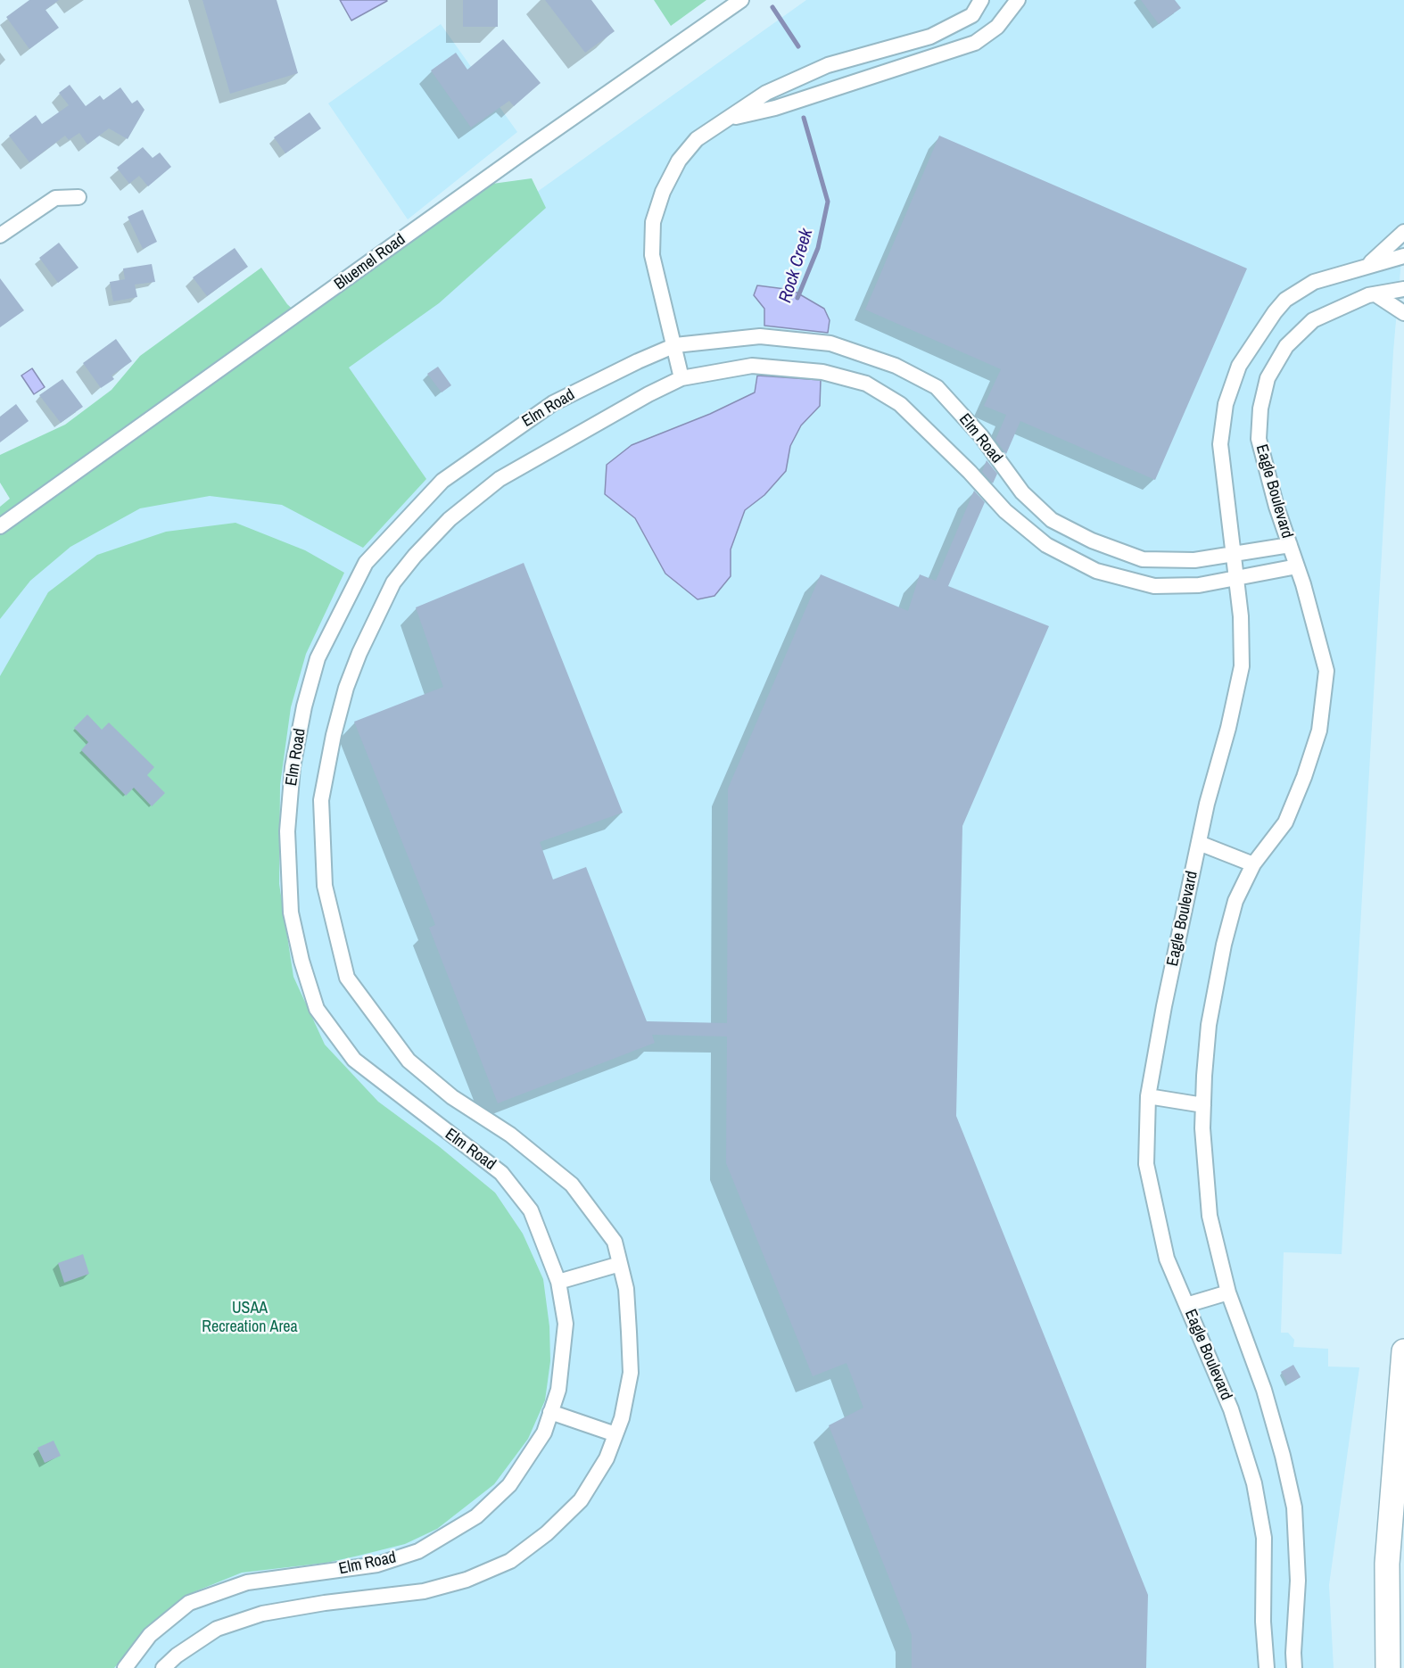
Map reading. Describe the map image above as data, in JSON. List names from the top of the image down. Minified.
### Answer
{"streets":{"street":["Bluemel Road","Elm Road","Eagle Boulevard"]},"crossings":[["Elm Road","Eagle Boulevard"]],"water":["Rock Creek"],"parks":["USAA Recreation Area"]}
